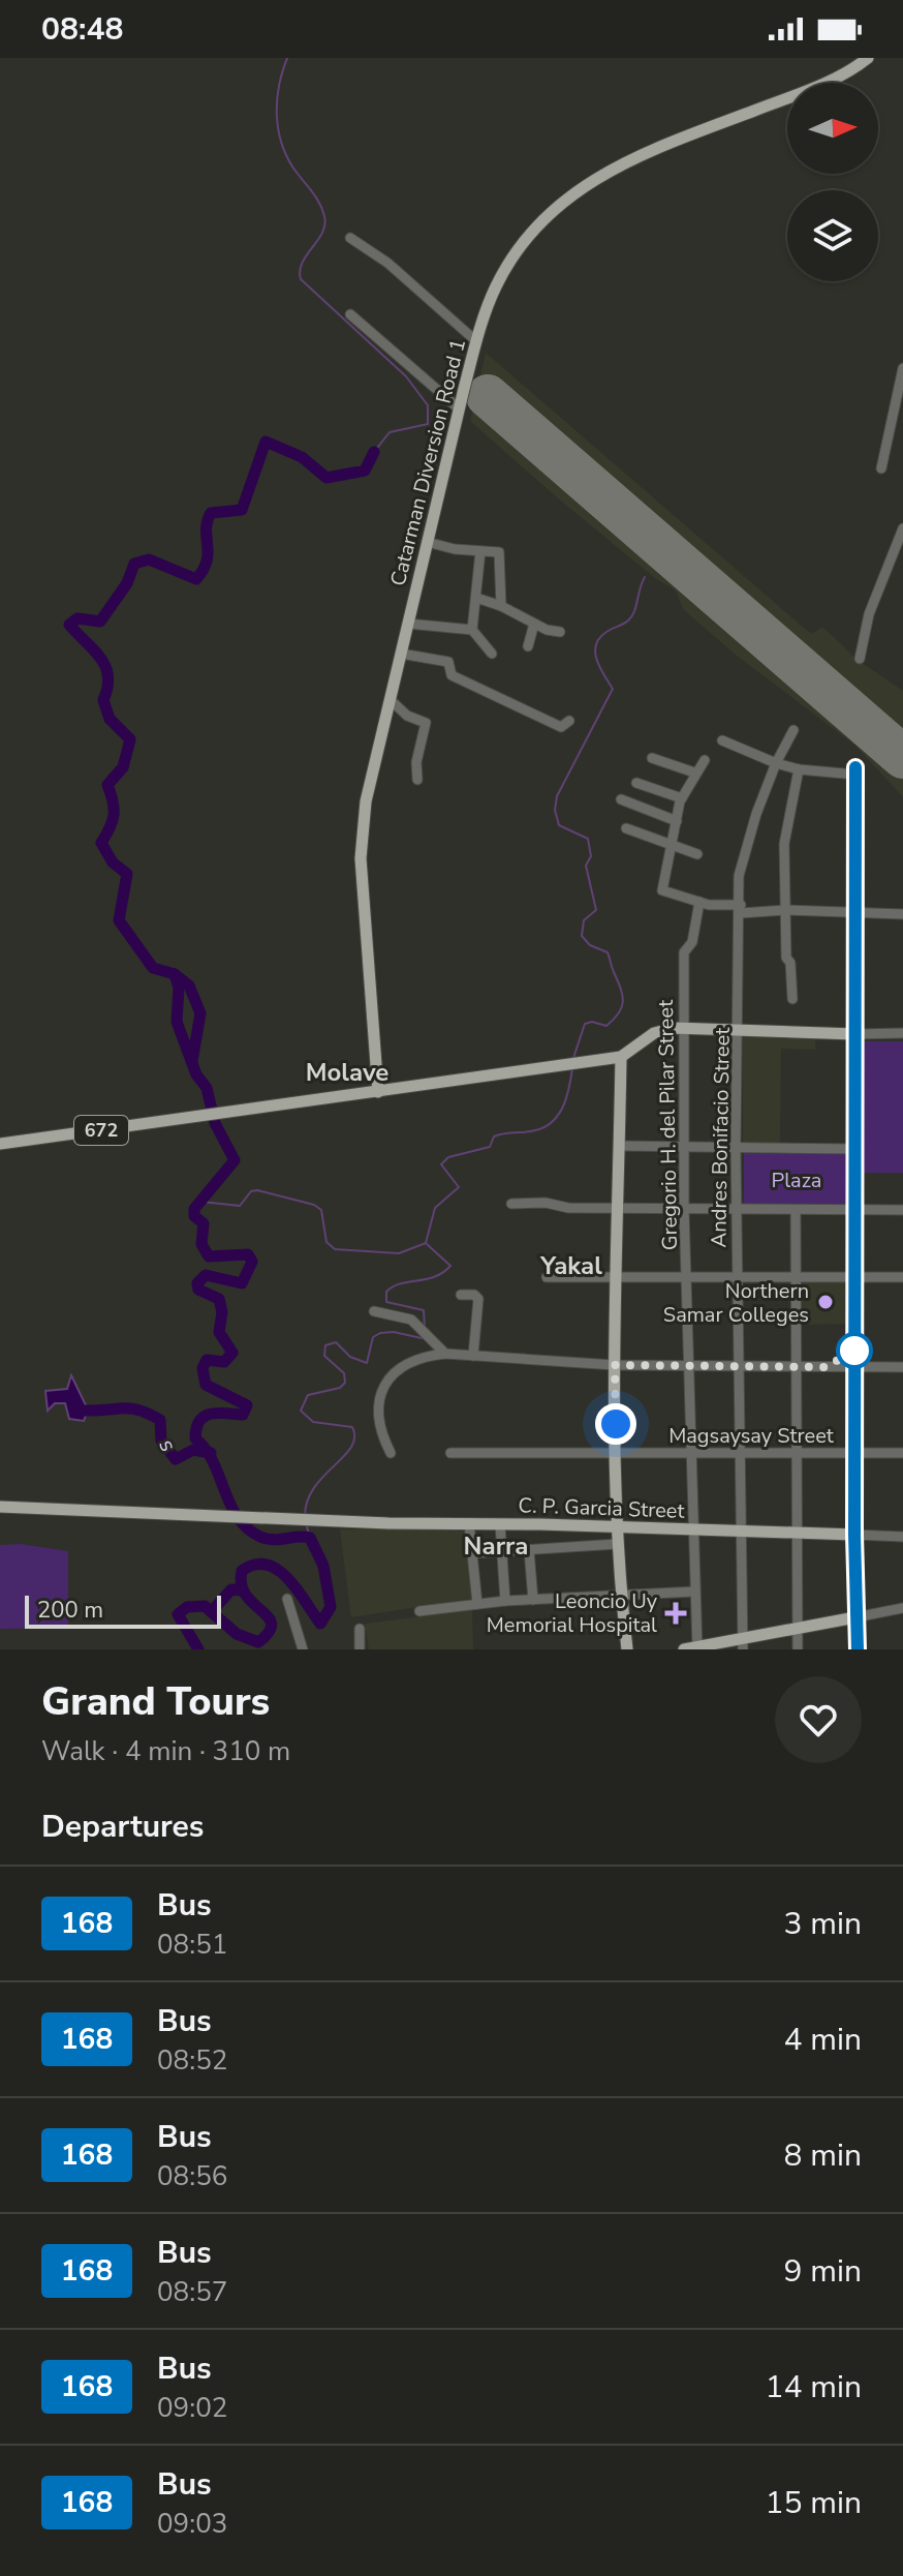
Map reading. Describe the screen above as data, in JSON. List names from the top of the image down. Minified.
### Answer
{"streets":{"main road":["Catarman Diversion Road 1","672","C. P. Garcia Street"],"street":["Gregorio H. del Pilar Street","Andres Bonifacio Street","Magsaysay Street"]},"crossings":[["Catarman Diversion Road 1","672"],["Gregorio H. del Pilar Street","672"],["Gregorio H. del Pilar Street","Magsaysay Street"],["Gregorio H. del Pilar Street","C. P. Garcia Street"],["672","Andres Bonifacio Street"],["Andres Bonifacio Street","Magsaysay Street"],["Andres Bonifacio Street","C. P. Garcia Street"]],"districts":["Molave","Yakal","Narra"],"water":["s"],"parks":["Plaza"],"places":{"other":["Northern Samar Colleges"],"health":["Leoncio Uy Memorial Hospital"]},"lines":["bus line 168"],"scale_bar":"200 m","north":"right","page":{"status":"08:48","scale":"200 m","heading":[["Grand Tours","Walk · 4 min · 310 m"],"Departures"],"list":[{"mark":"168","name":"Bus","note":"08:51","value":"3 min"},{"mark":"168","name":"Bus","note":"08:52","value":"4 min"},{"mark":"168","name":"Bus","note":"08:56","value":"8 min"},{"mark":"168","name":"Bus","note":"08:57","value":"9 min"},{"mark":"168","name":"Bus","note":"09:02","value":"14 min"},{"mark":"168","name":"Bus","note":"09:03","value":"15 min"}]}}
